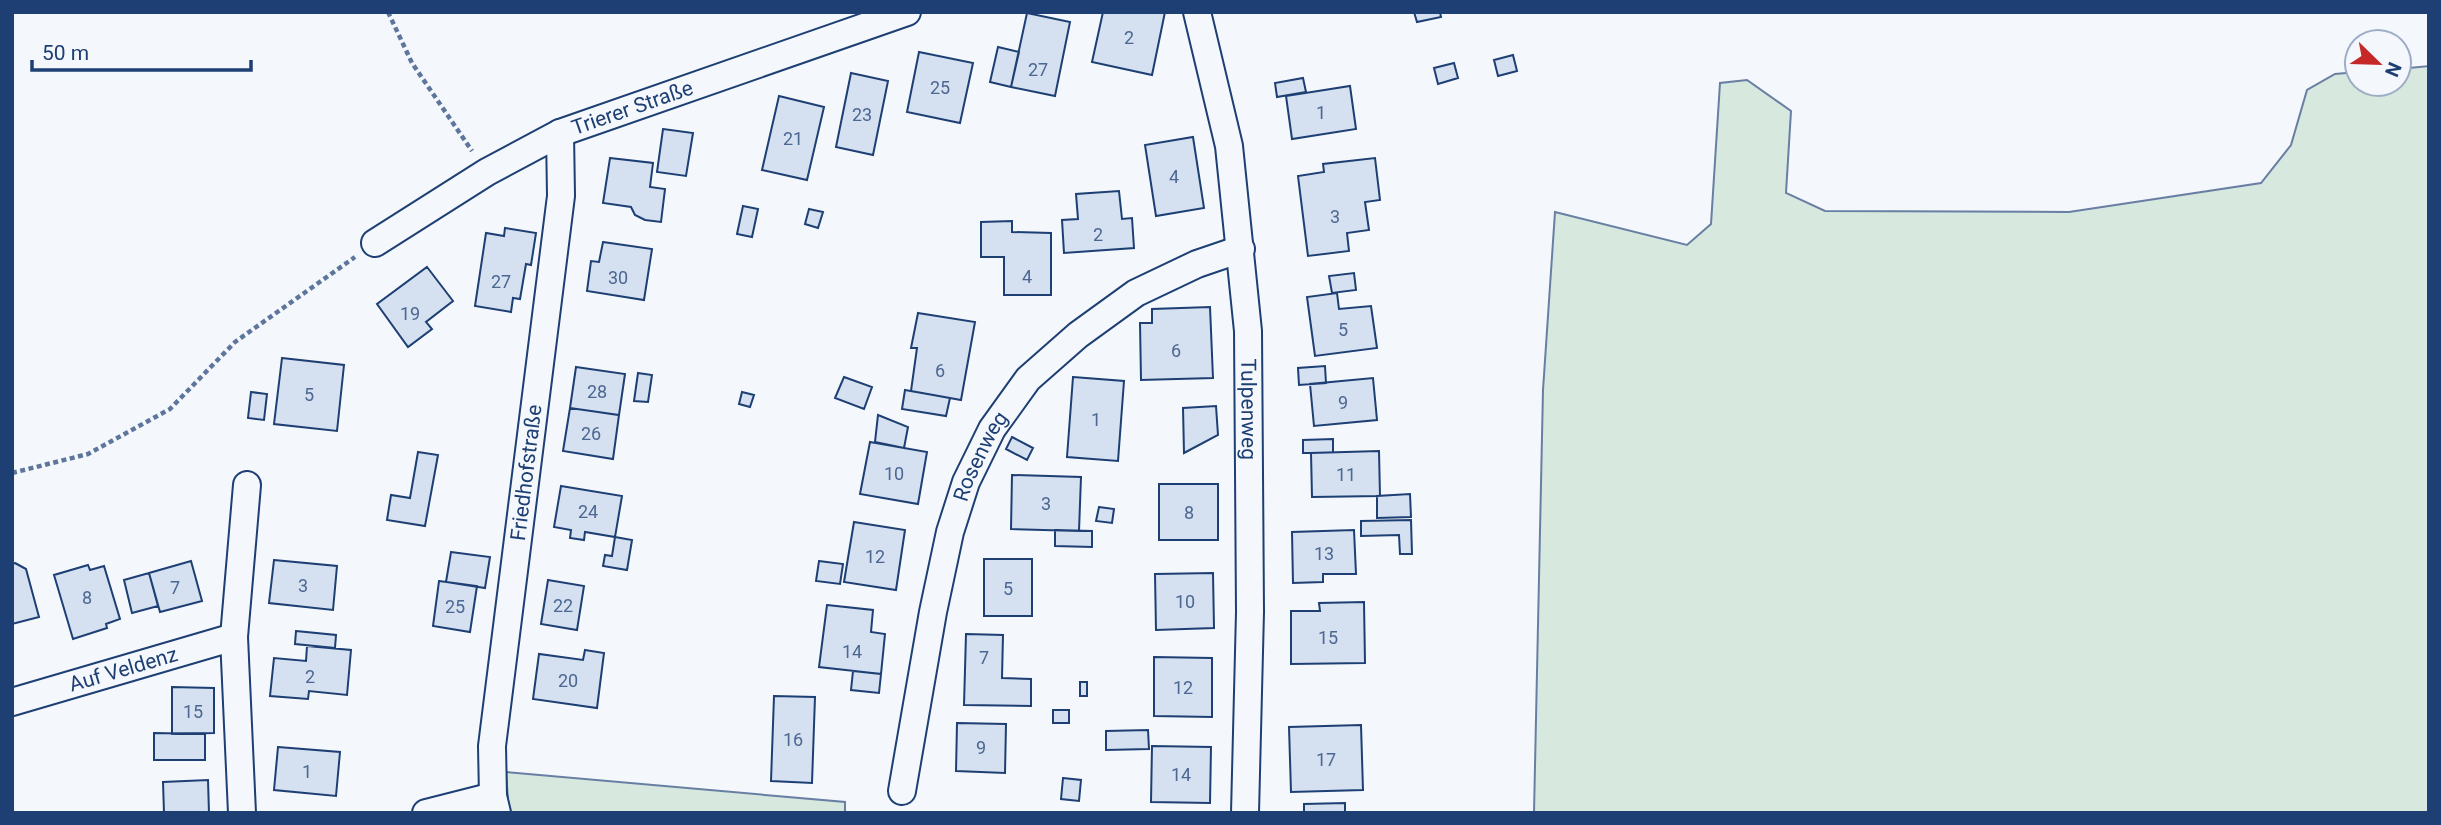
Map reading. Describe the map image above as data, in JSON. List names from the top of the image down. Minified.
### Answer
{"streets":{"street":["Trierer Straße","Tulpenweg","Rosenweg","Friedhofstraße","Auf Veldenz"]},"crossings":[["Trierer Straße","Friedhofstraße"],["Tulpenweg","Rosenweg"]],"house_numbers":["2","27","25","1","23","21","4","3","2","4","30","27","19","5","6","6","28","5","9","1","26","10","11","3","24","8","13","12","3","7","5","8","10","22","25","15","14","7","2","20","12","15","16","9","17","1","14"],"scale_bar":"50 m","north":"bottom right"}
